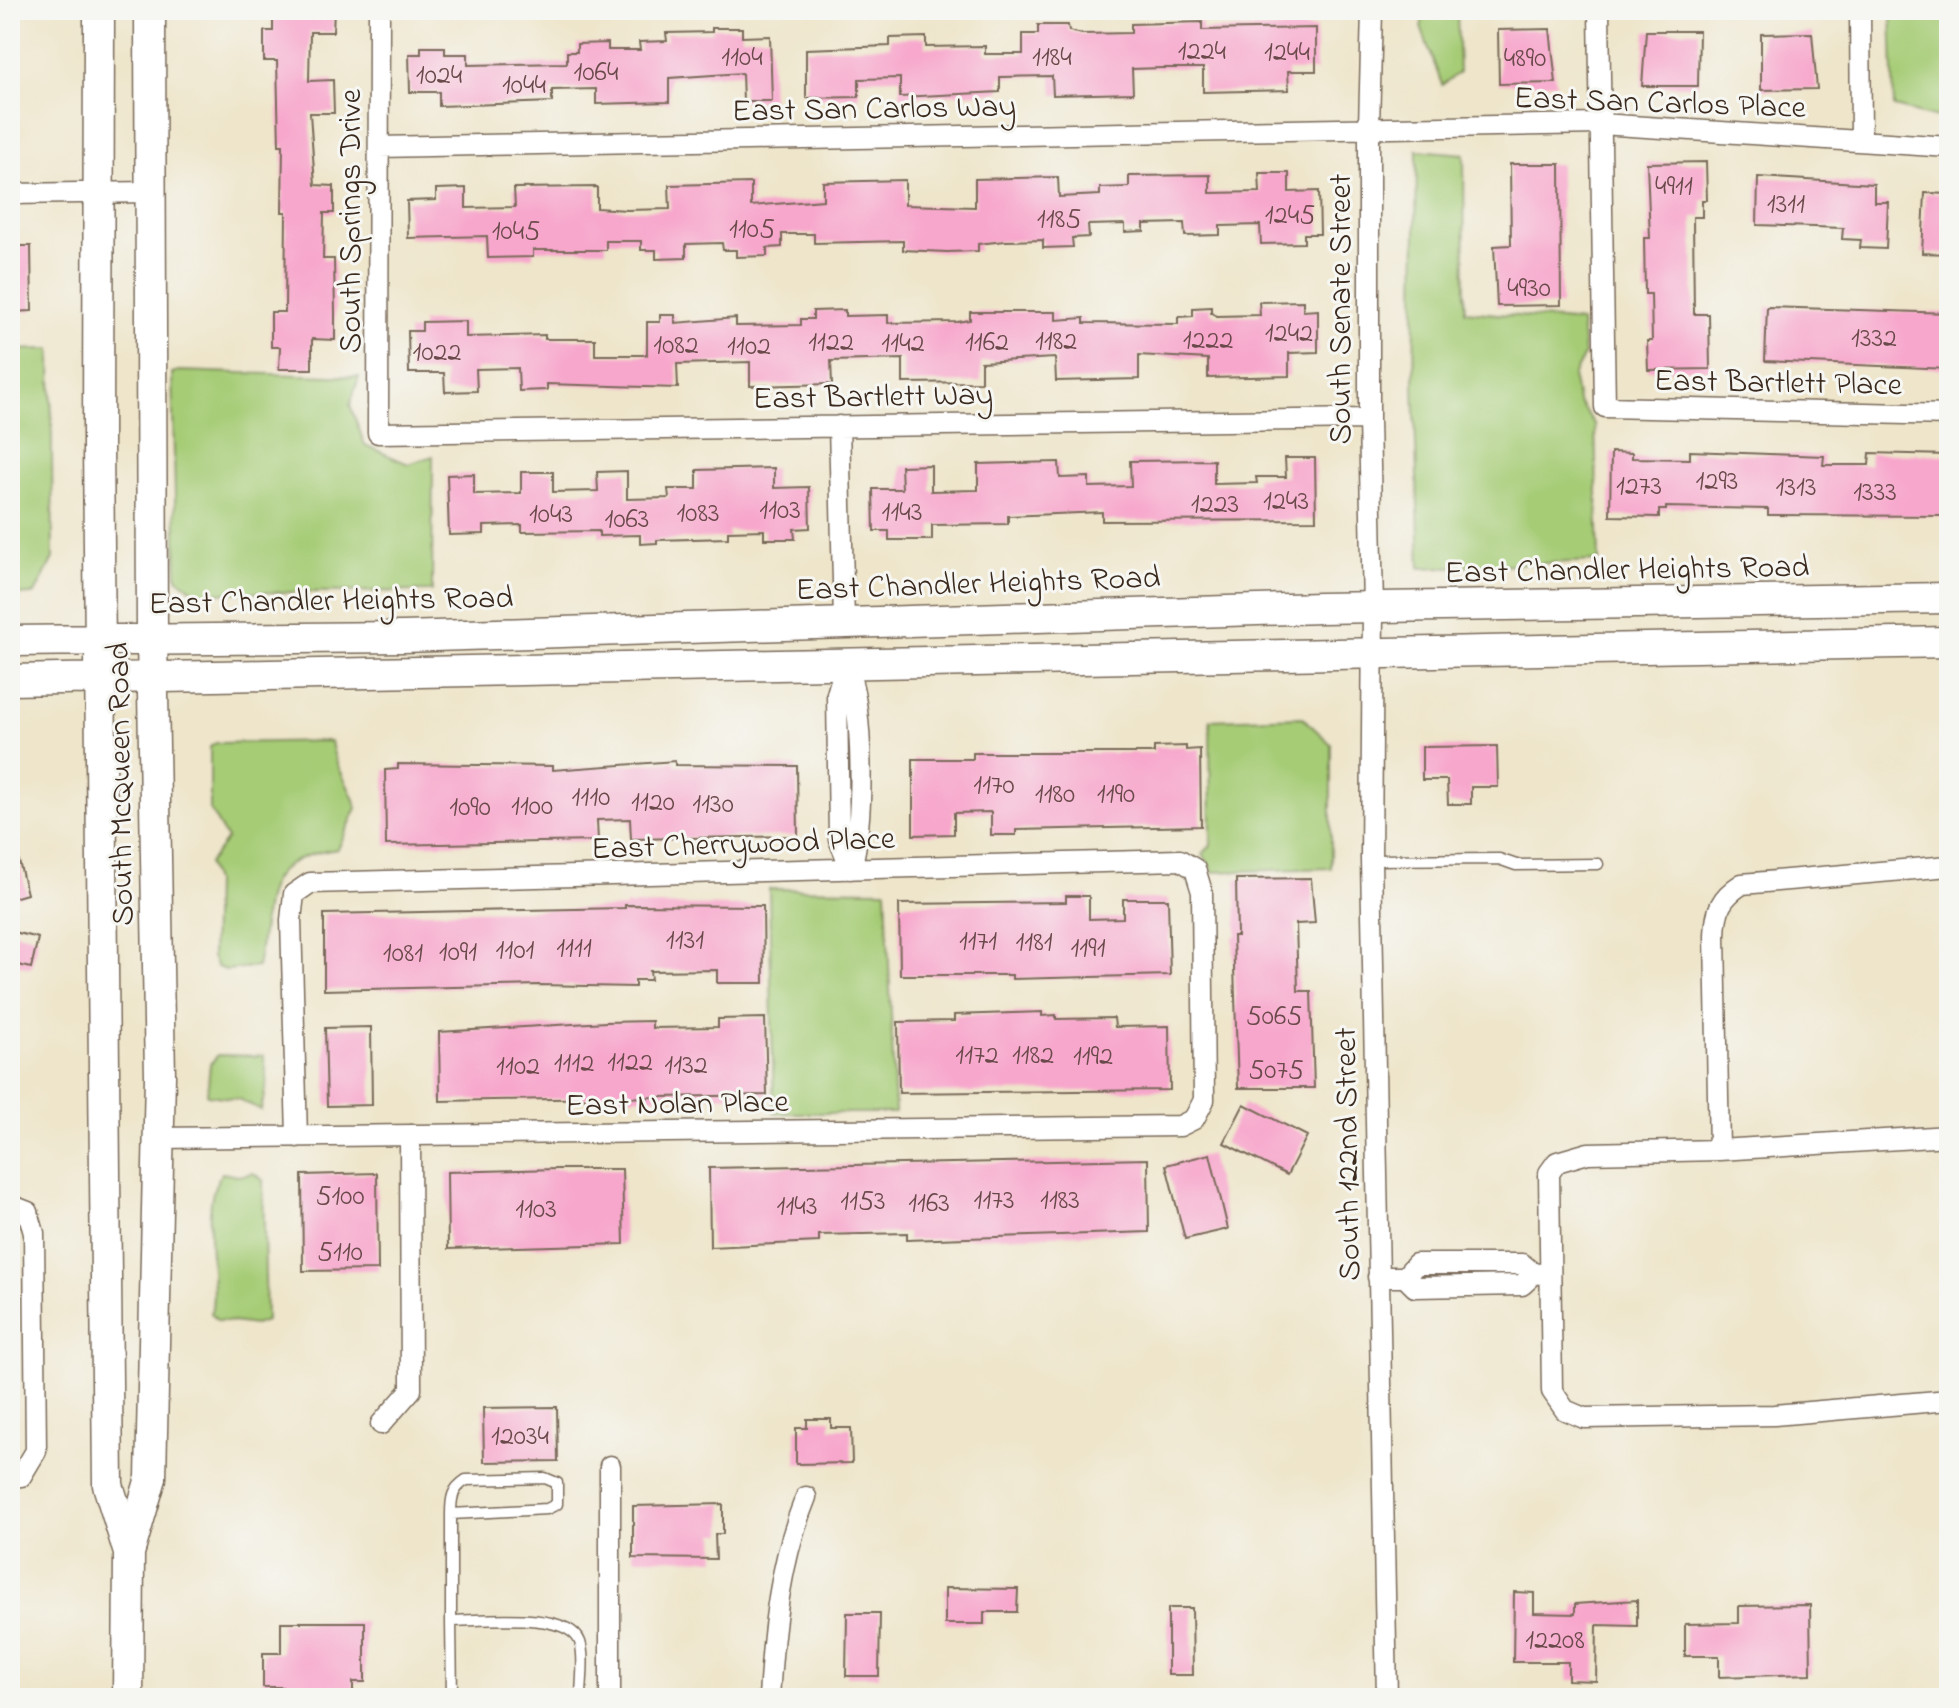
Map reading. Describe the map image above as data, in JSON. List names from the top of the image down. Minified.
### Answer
{"streets":{"main road":["East Chandler Heights Road","South McQueen Road"],"street":["East San Carlos Place","East San Carlos Way","South Springs Drive","South Senate Street","East Bartlett Place","East Bartlett Way","East Cherrywood Place","East Nolan Place","South 122nd Street"]},"crossings":[["East San Carlos Place","East San Carlos Way"],["East San Carlos Place","South Senate Street"],["East San Carlos Place","East Bartlett Place"],["East San Carlos Way","South Springs Drive"],["East San Carlos Way","South Senate Street"],["South Springs Drive","East Bartlett Way"],["South Senate Street","East Bartlett Way"],["South Senate Street","East Chandler Heights Road"],["South Senate Street","South 122nd Street"],["East Chandler Heights Road","South McQueen Road"],["East Chandler Heights Road","South 122nd Street"],["South McQueen Road","East Nolan Place"],["East Cherrywood Place","East Nolan Place"]],"house_numbers":["1224","1244","1104","1184","4890","1064","1024","1044","4911","1311","1245","1185","1105","1045","4930","1242","1332","1222","1182","1122","1162","1142","1082","1102","1022","1293","1273","1313","1333","1243","1223","1103","1143","1083","1043","1063","1170","1180","1190","1110","1120","1130","1100","1090","1131","1171","1181","1111","1191","1101","1091","1081","5065","1172","1182","1192","1122","1112","1132","1102","5075","5100","1173","1183","1153","1163","1143","1103","5110","12034","12208"]}
